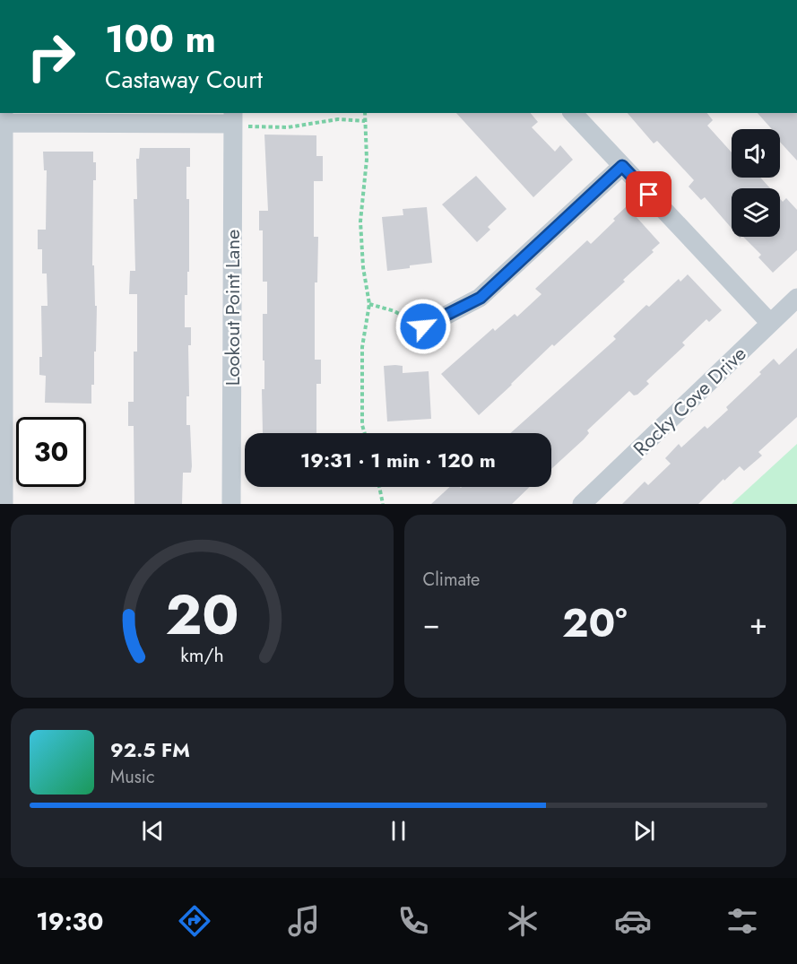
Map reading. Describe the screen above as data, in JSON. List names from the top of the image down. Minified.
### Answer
{"streets":{"street":["Lookout Point Lane","Rocky Cove Drive"]},"page":{"turn":["100 m","Castaway Court"],"limit":"30","trip":"19:31 · 1 min · 120 m","tile":"Climate","heat":["−","20°","+"],"song":["92.5 FM","Music"],"tabs":"19:30","gauge":["20","km/h"]}}
